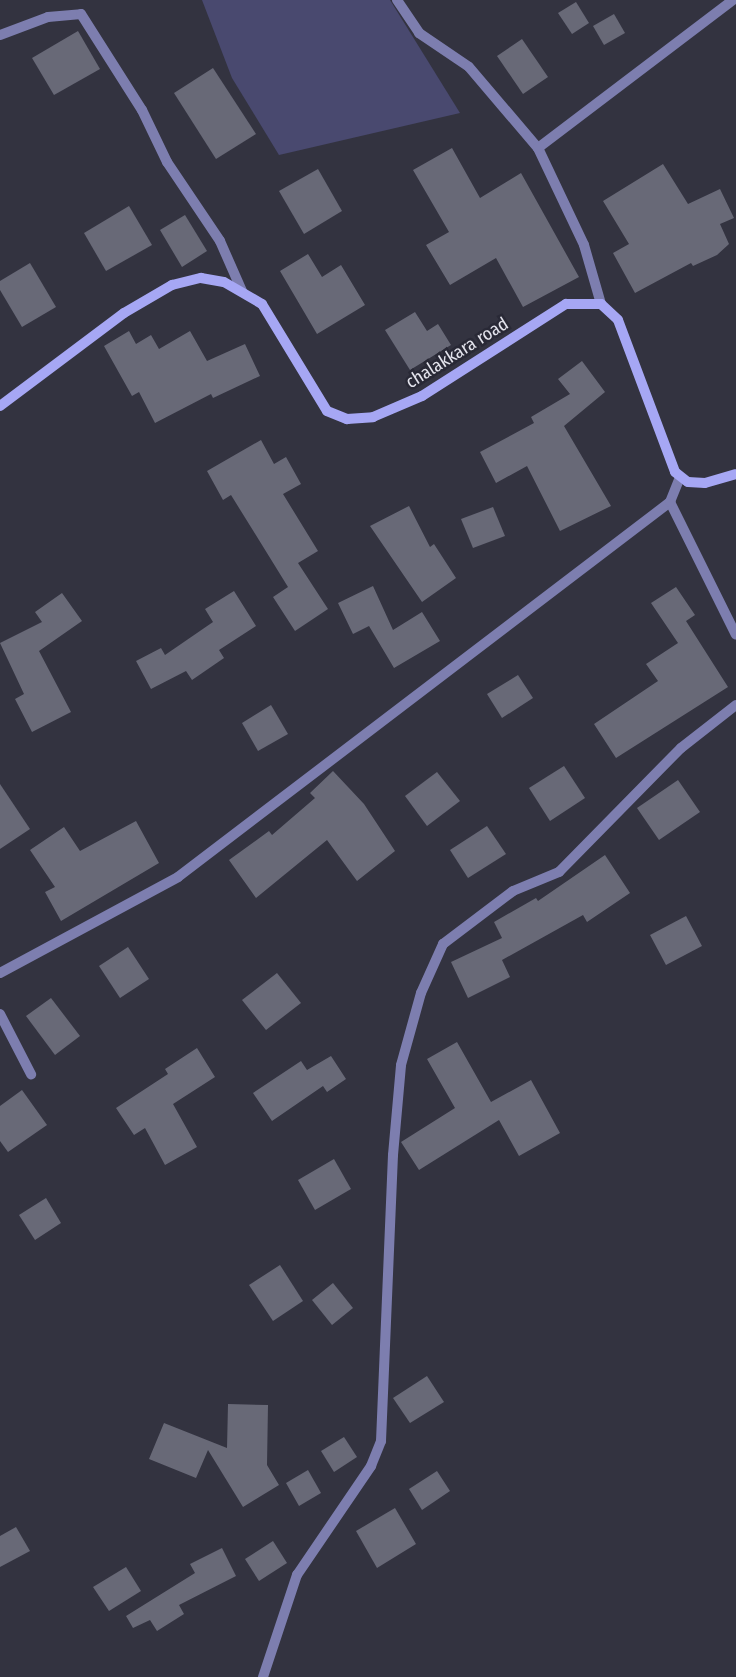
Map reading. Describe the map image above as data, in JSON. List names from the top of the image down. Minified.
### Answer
{"streets":{"main road":["chalakkara road"]}}
